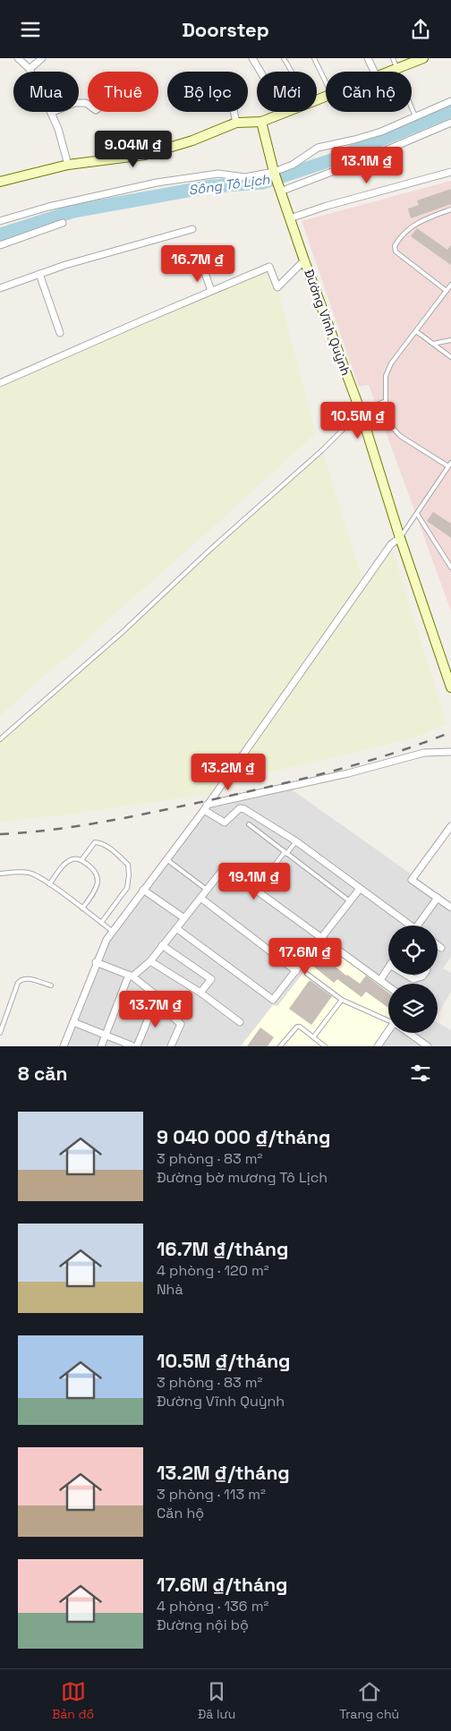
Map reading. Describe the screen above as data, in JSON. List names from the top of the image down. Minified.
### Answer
{"streets":{"street":["Đường Vĩnh Quỳnh"]},"water":["Sông Tô Lịch"],"page":{"header":"Doorstep","chip":["Mua","Thuê","Bộ lọc","Mới","Căn hộ"],"price":["9.04M ₫","13.1M ₫","16.7M ₫","10.5M ₫","13.2M ₫","19.1M ₫","17.6M ₫","13.7M ₫"],"heading":"8 căn","list":[{"name":"9 040 000 ₫/tháng","note":"3 phòng · 83 m² · Đường bờ mương Tô Lịch"},{"name":"16.7M ₫/tháng","note":"4 phòng · 120 m² · Nhà"},{"name":"10.5M ₫/tháng","note":"3 phòng · 83 m² · Đường Vĩnh Quỳnh"},{"name":"13.2M ₫/tháng","note":"3 phòng · 113 m² · Căn hộ"},{"name":"17.6M ₫/tháng","note":"4 phòng · 136 m² · Đường nội bộ"}],"tabs":["Bản đồ","Đã lưu","Trang chủ"]}}
